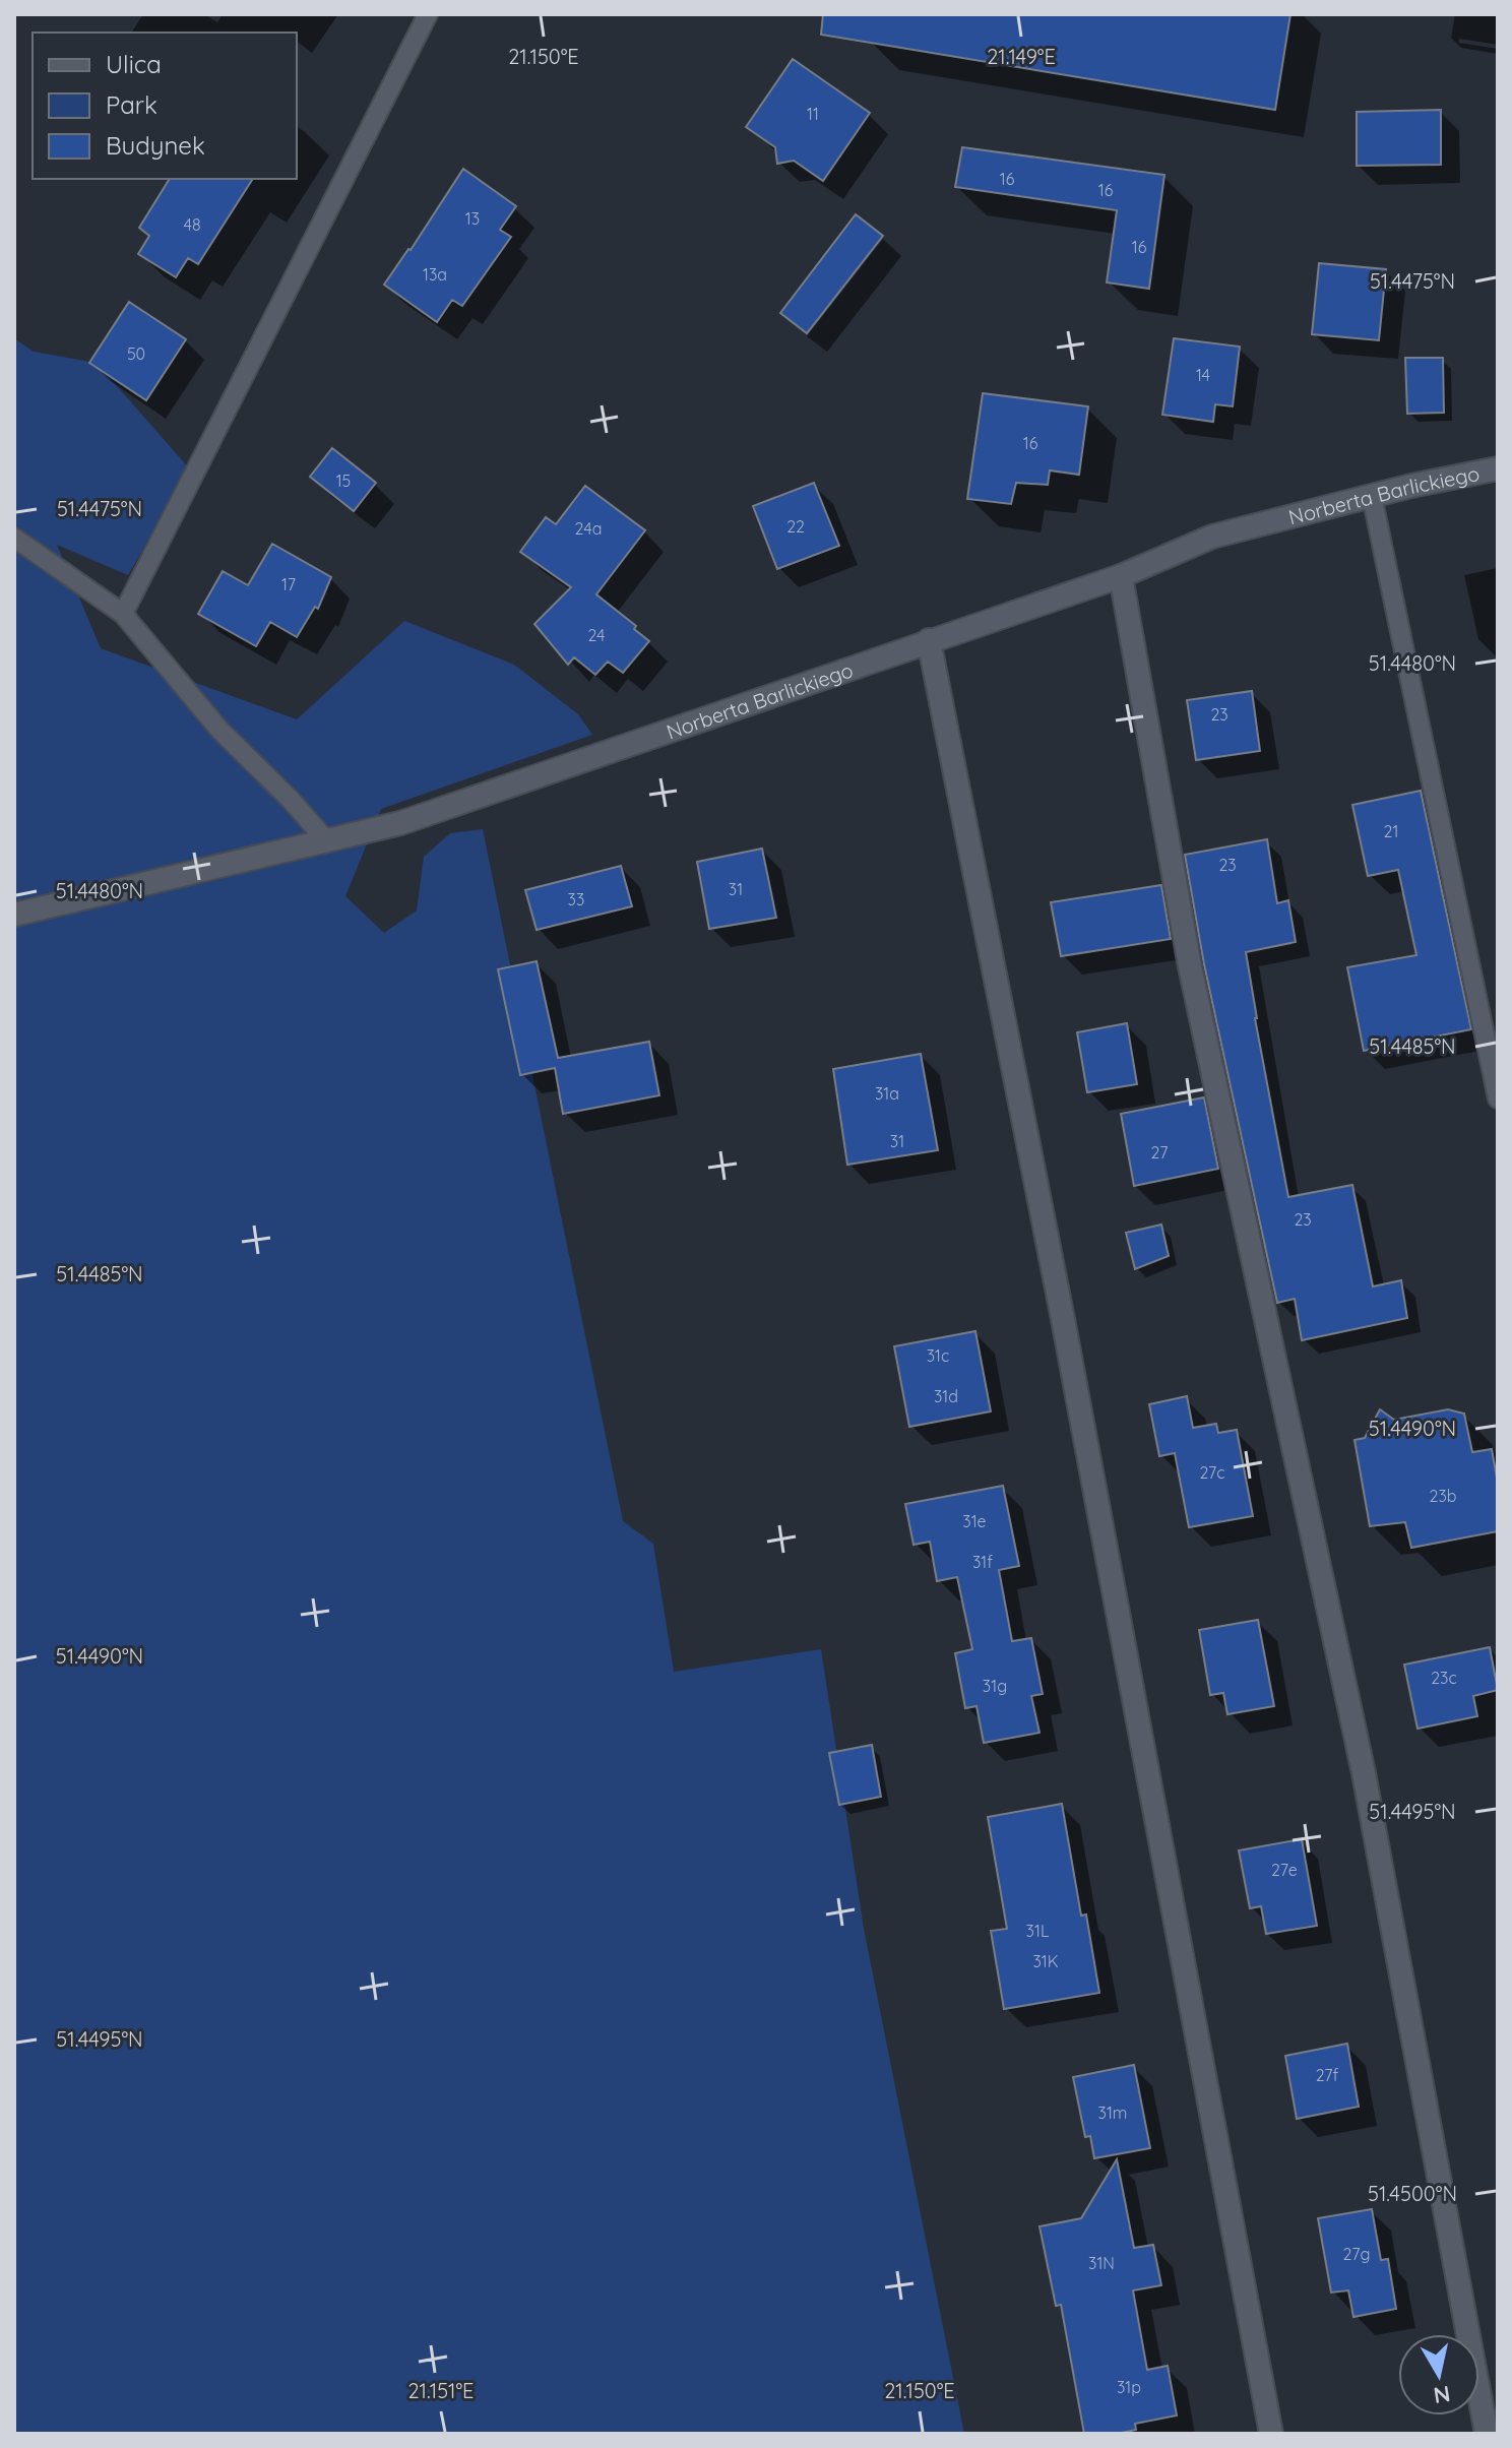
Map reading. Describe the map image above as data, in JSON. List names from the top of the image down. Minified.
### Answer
{"streets":{"street":["Norberta Barlickiego"]},"house_numbers":["11","16","16","13","48","16","13a","50","14","16","15","22","24a","17","24","23","21","23","31","33","31a","31","27","23","31c","31d","27c","23b","31e","31f","23c","31g","27e","31L","31K","27f","31m","27g","31N","31p"],"legend":["Ulica","Park","Budynek"],"north":"bottom","coordinates":["21.150°E","21.149°E","51.4475°N","51.4480°N","51.4485°N","51.4490°N","51.4495°N","51.4500°N","21.151°E"]}
